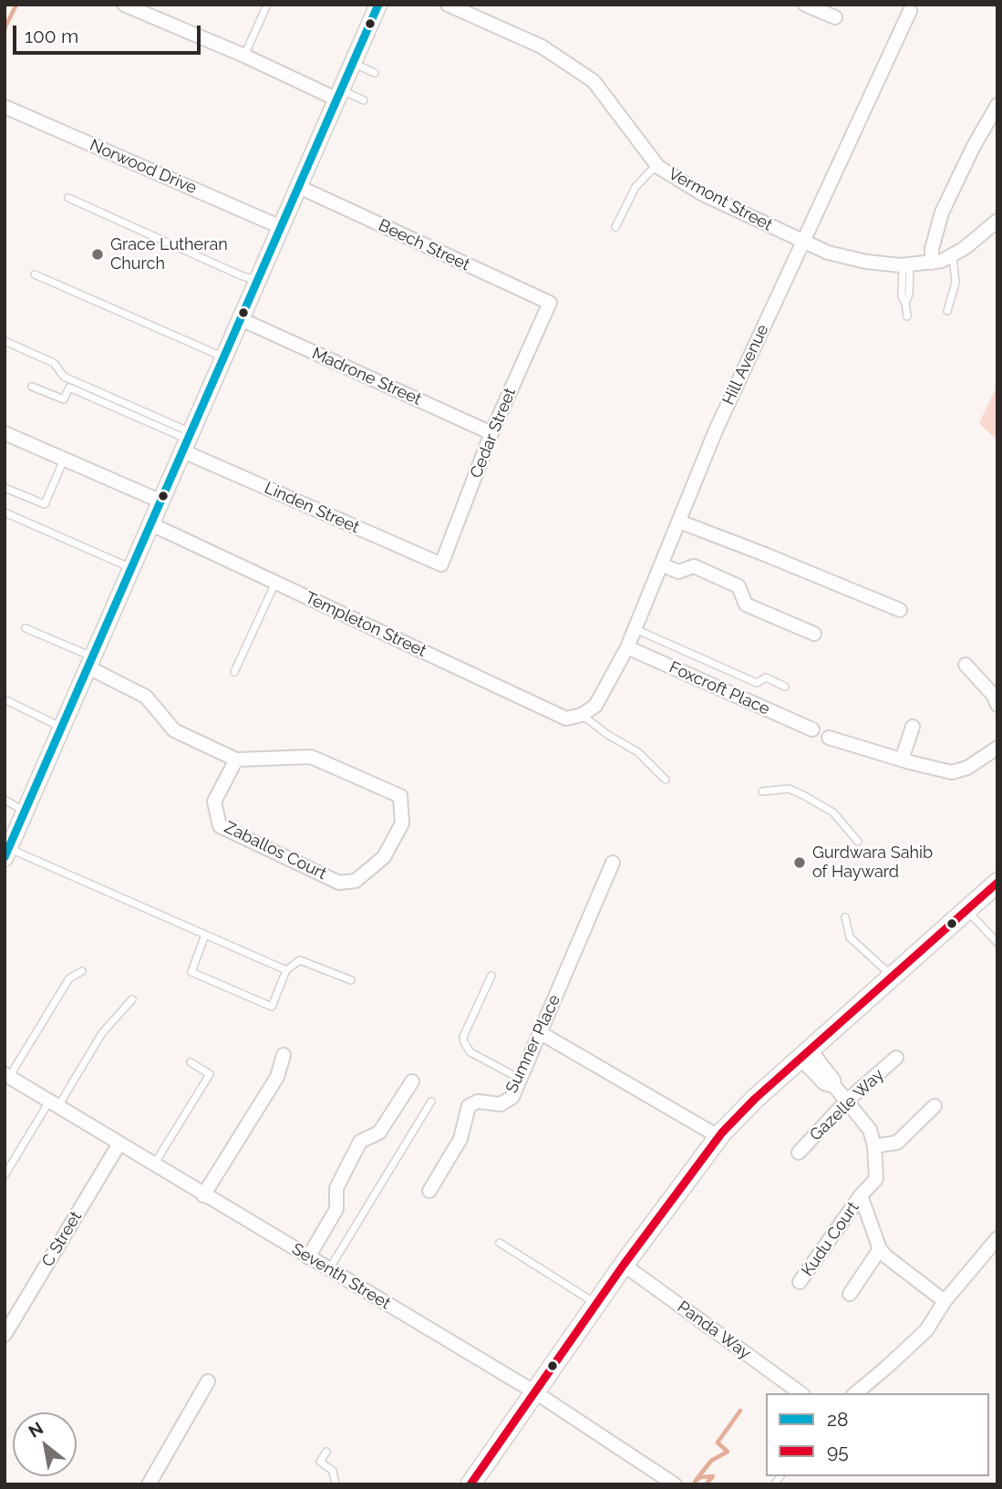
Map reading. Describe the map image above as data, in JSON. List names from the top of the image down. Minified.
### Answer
{"streets":{"street":["Norwood Drive","Vermont Street","Beech Street","Hill Avenue","Madrone Street","Cedar Street","Linden Street","Templeton Street","Foxcroft Place","Zaballos Court","Sumner Place","Gazelle Way","C Street","Kudu Court","Seventh Street","Panda Way"]},"crossings":[["Vermont Street","Hill Avenue"],["Beech Street","Cedar Street"],["Hill Avenue","Templeton Street"],["Hill Avenue","Foxcroft Place"],["Madrone Street","Cedar Street"],["Cedar Street","Linden Street"],["C Street","Seventh Street"]],"places":["Grace Lutheran Church","Gurdwara Sahib of Hayward"],"lines":["transit line 28","transit line 95"],"legend":["28","95"],"scale_bar":"100 m","north":"top left"}
